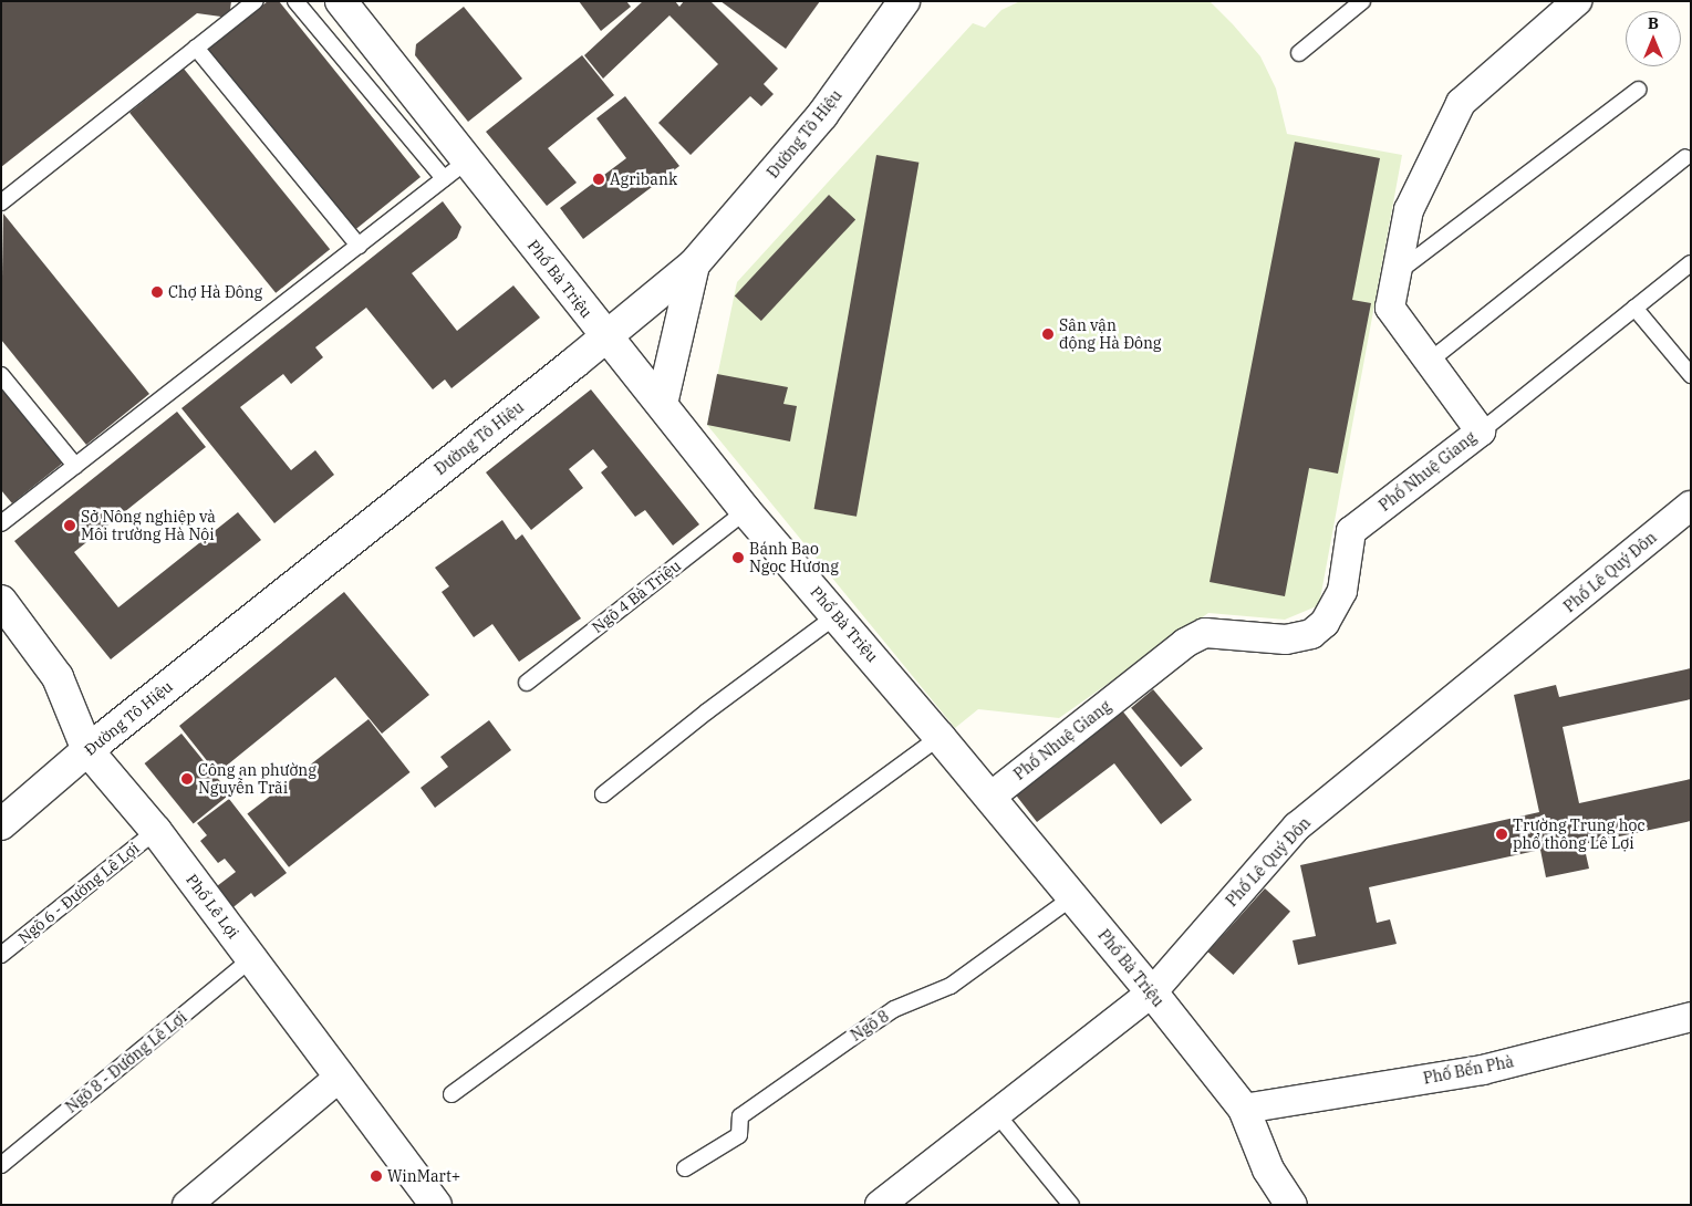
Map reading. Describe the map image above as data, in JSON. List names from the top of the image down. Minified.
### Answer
{"streets":{"street":["Đường Tô Hiệu","Phố Bà Triệu","Phố Nhuệ Giang","Phố Lê Quý Đôn","Phố Lê Lợi","Phố Bến Phà"],"lane":["Ngõ 4 Bà Triệu","Ngõ 6 - Đường Lê Lợi","Ngõ 8","Ngõ 8 - Đường Lê Lợi"]},"crossings":[["Đường Tô Hiệu","Phố Bà Triệu"],["Đường Tô Hiệu","Phố Lê Lợi"],["Phố Bà Triệu","Phố Nhuệ Giang"],["Phố Bà Triệu","Phố Lê Quý Đôn"],["Phố Bà Triệu","Ngõ 4 Bà Triệu"],["Phố Bà Triệu","Ngõ 8"],["Phố Bà Triệu","Phố Bến Phà"],["Ngõ 6 - Đường Lê Lợi","Phố Lê Lợi"],["Phố Lê Lợi","Ngõ 8 - Đường Lê Lợi"]],"places":["Agribank","Chợ Hà Đông","Sân vận động Hà Đông","Sở Nông nghiệp và Môi trường Hà Nội","Bánh Bao Ngọc Hương","Công an phường Nguyễn Trãi","Trường Trung học phổ thông Lê Lợi","WinMart+"],"north":"top"}
